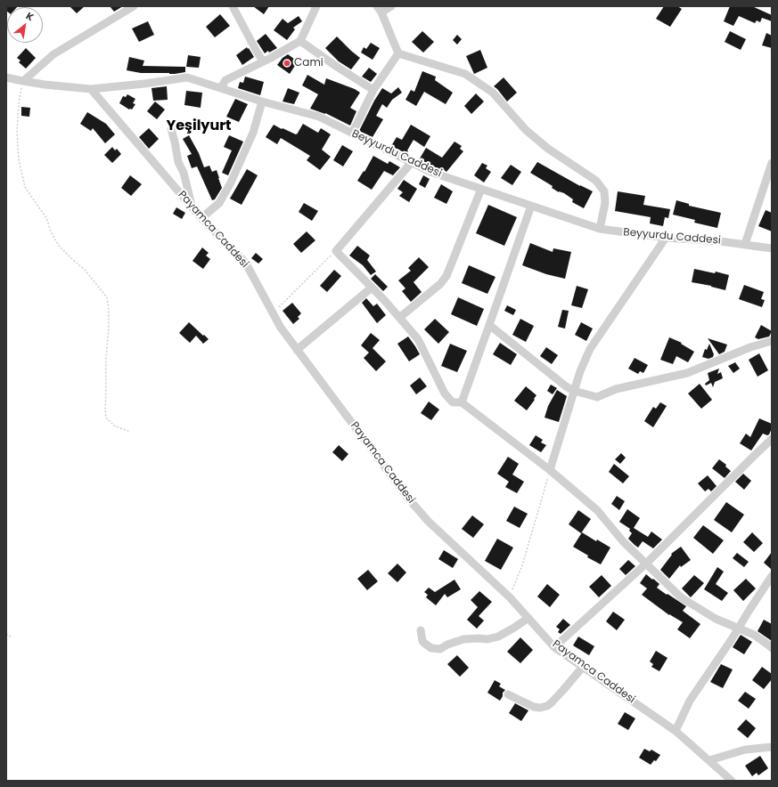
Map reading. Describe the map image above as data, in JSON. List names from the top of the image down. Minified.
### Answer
{"streets":{"street":["Beyyurdu Caddesi","Payamca Caddesi"]},"crossings":[["Beyyurdu Caddesi","Payamca Caddesi"]],"districts":["Yeşilyurt"],"places":["Cami"],"north":"top right"}
